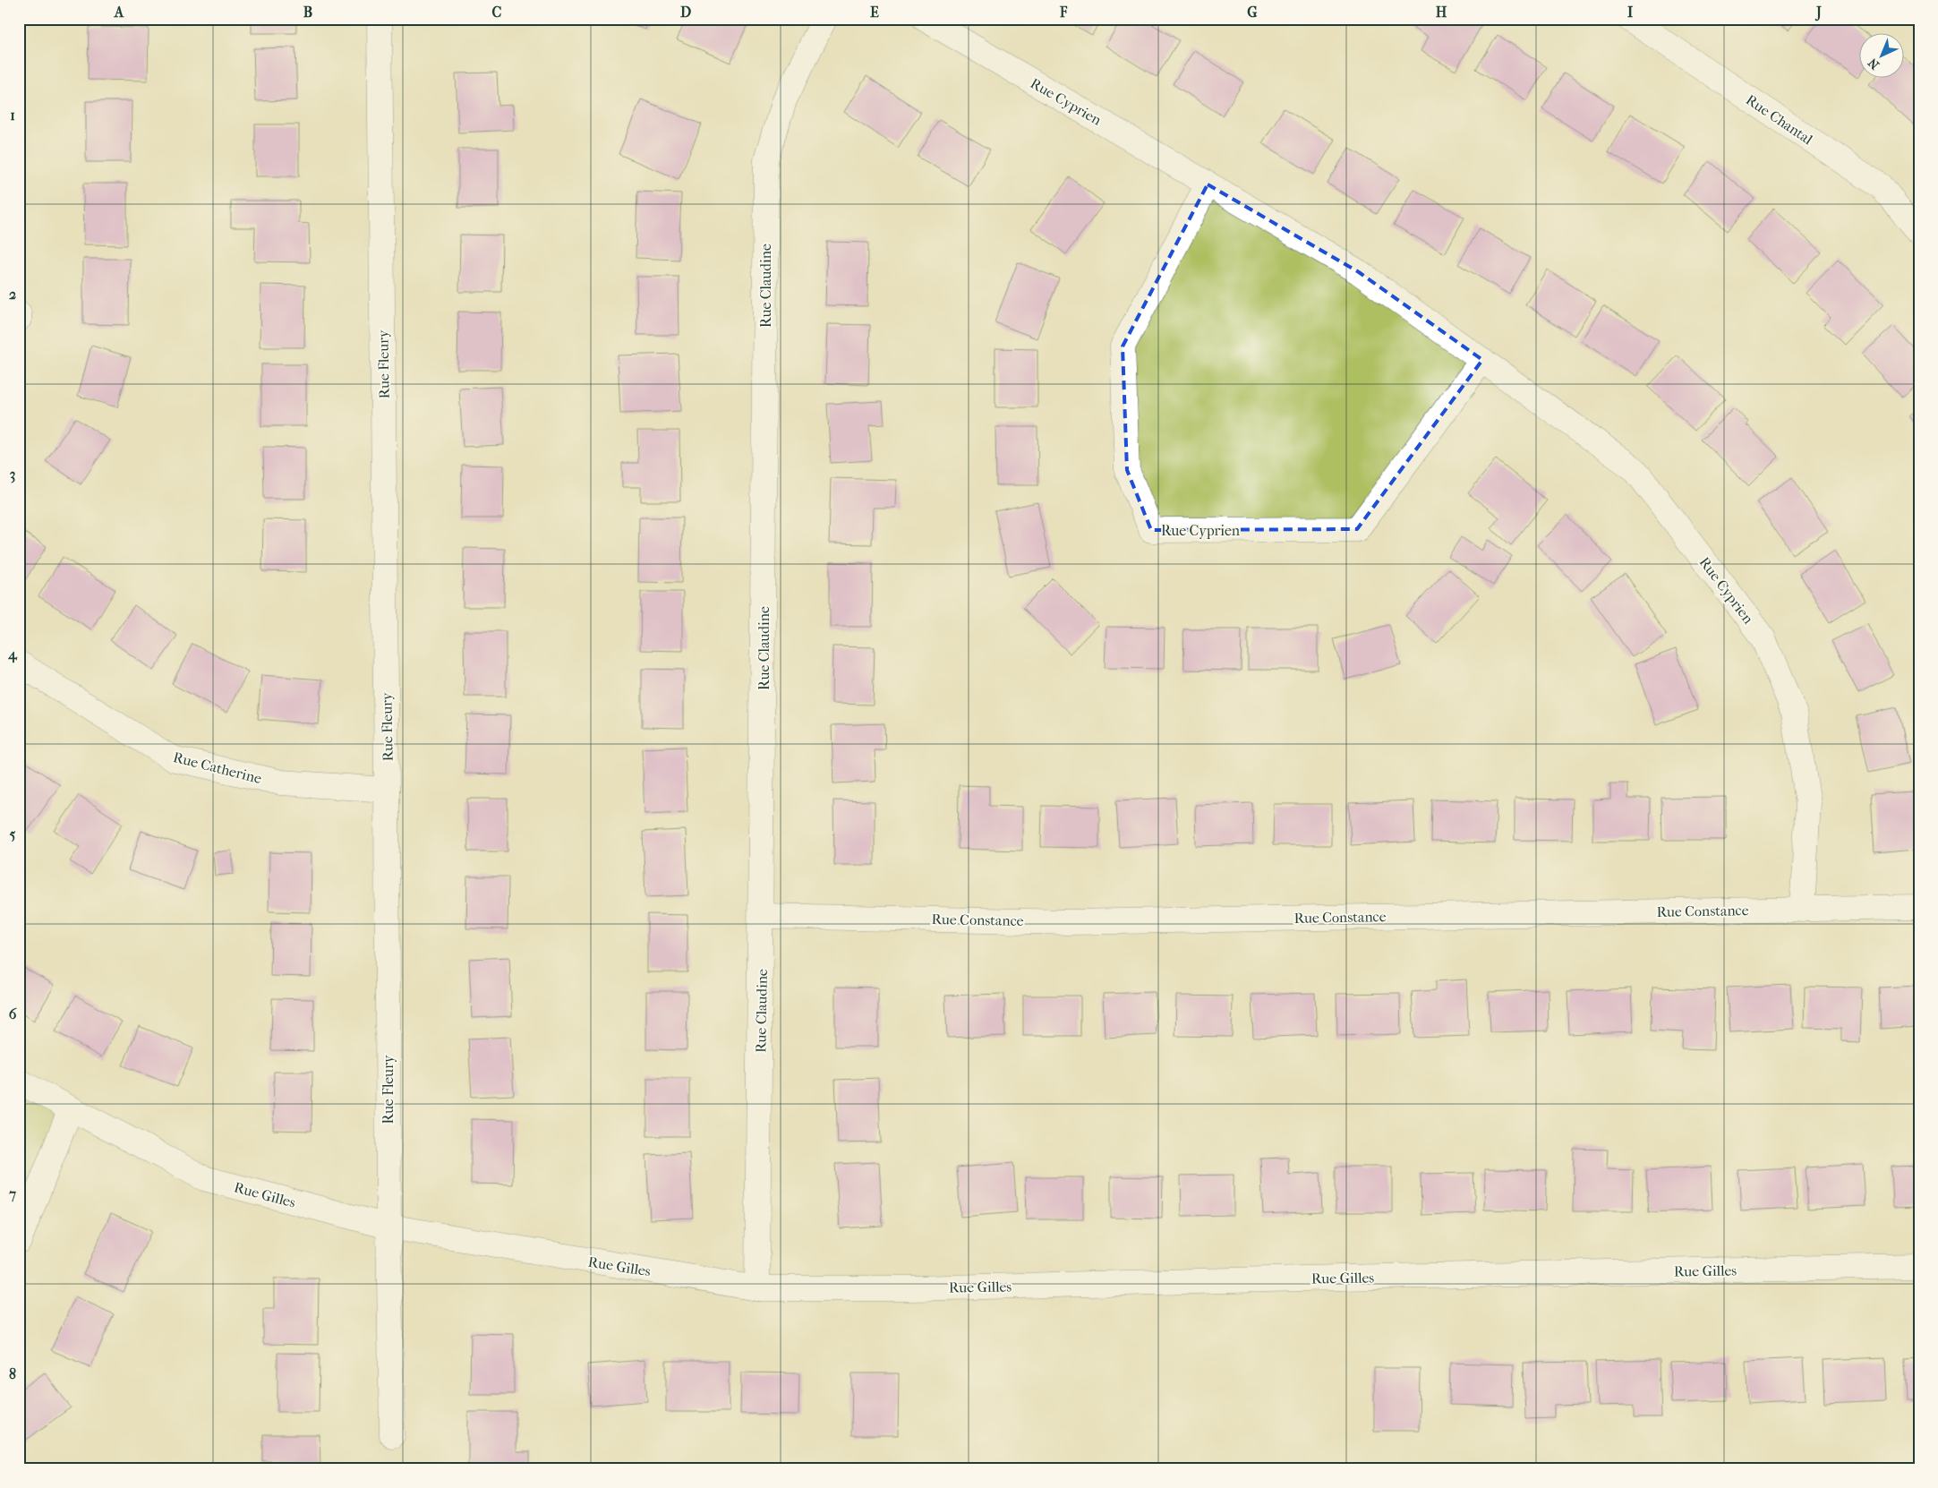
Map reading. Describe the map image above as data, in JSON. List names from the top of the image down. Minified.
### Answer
{"streets":{"street":["Rue Cyprien","Rue Chantal","Rue Claudine","Rue Fleury","Rue Catherine","Rue Constance","Rue Gilles"]},"crossings":[["Rue Cyprien","Rue Constance"],["Rue Claudine","Rue Constance"],["Rue Claudine","Rue Gilles"],["Rue Fleury","Rue Catherine"],["Rue Fleury","Rue Gilles"]],"north":"bottom left","grid":{"columns":["A","B","C","D","E","F","G","H","I","J"],"rows":["1","2","3","4","5","6","7","8"]}}
